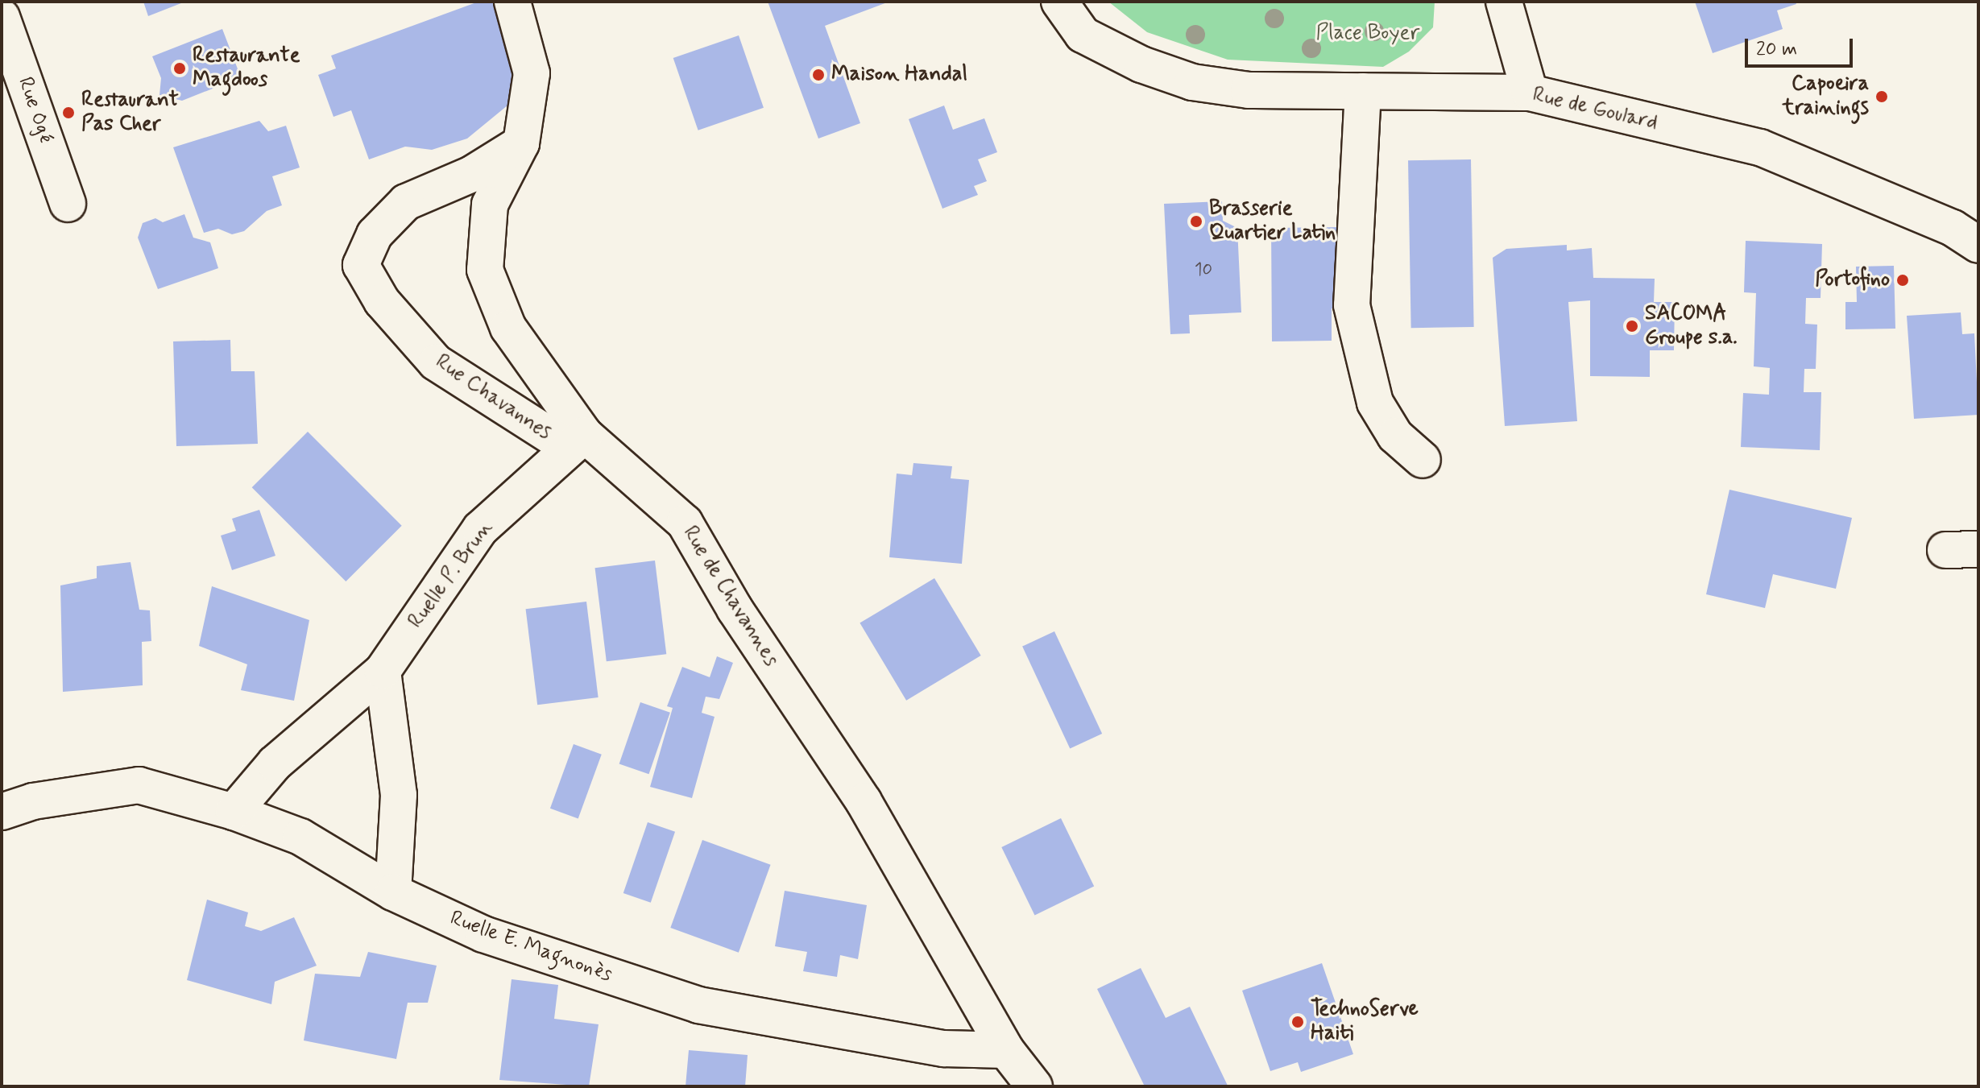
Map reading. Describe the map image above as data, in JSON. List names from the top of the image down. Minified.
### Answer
{"streets":{"street":["Rue de Goulard","Rue Ogé","Rue Chavannes","Ruelle P. Brun","Rue de Chavannes","Ruelle E. Magnonès"]},"crossings":[["Rue Chavannes","Ruelle P. Brun"],["Rue Chavannes","Rue de Chavannes"],["Ruelle P. Brun","Rue de Chavannes"],["Ruelle P. Brun","Ruelle E. Magnonès"],["Rue de Chavannes","Ruelle E. Magnonès"]],"parks":["Place Boyer"],"places":["Restaurante Magdoos","Maison Handal","Capoeira trainings","Restaurant Pas Cher","Brasserie Quartier Latin","Portofino","SACOMA Groupe s.a.","TechnoServe Haiti"],"house_numbers":["10"],"scale_bar":"20 m"}
